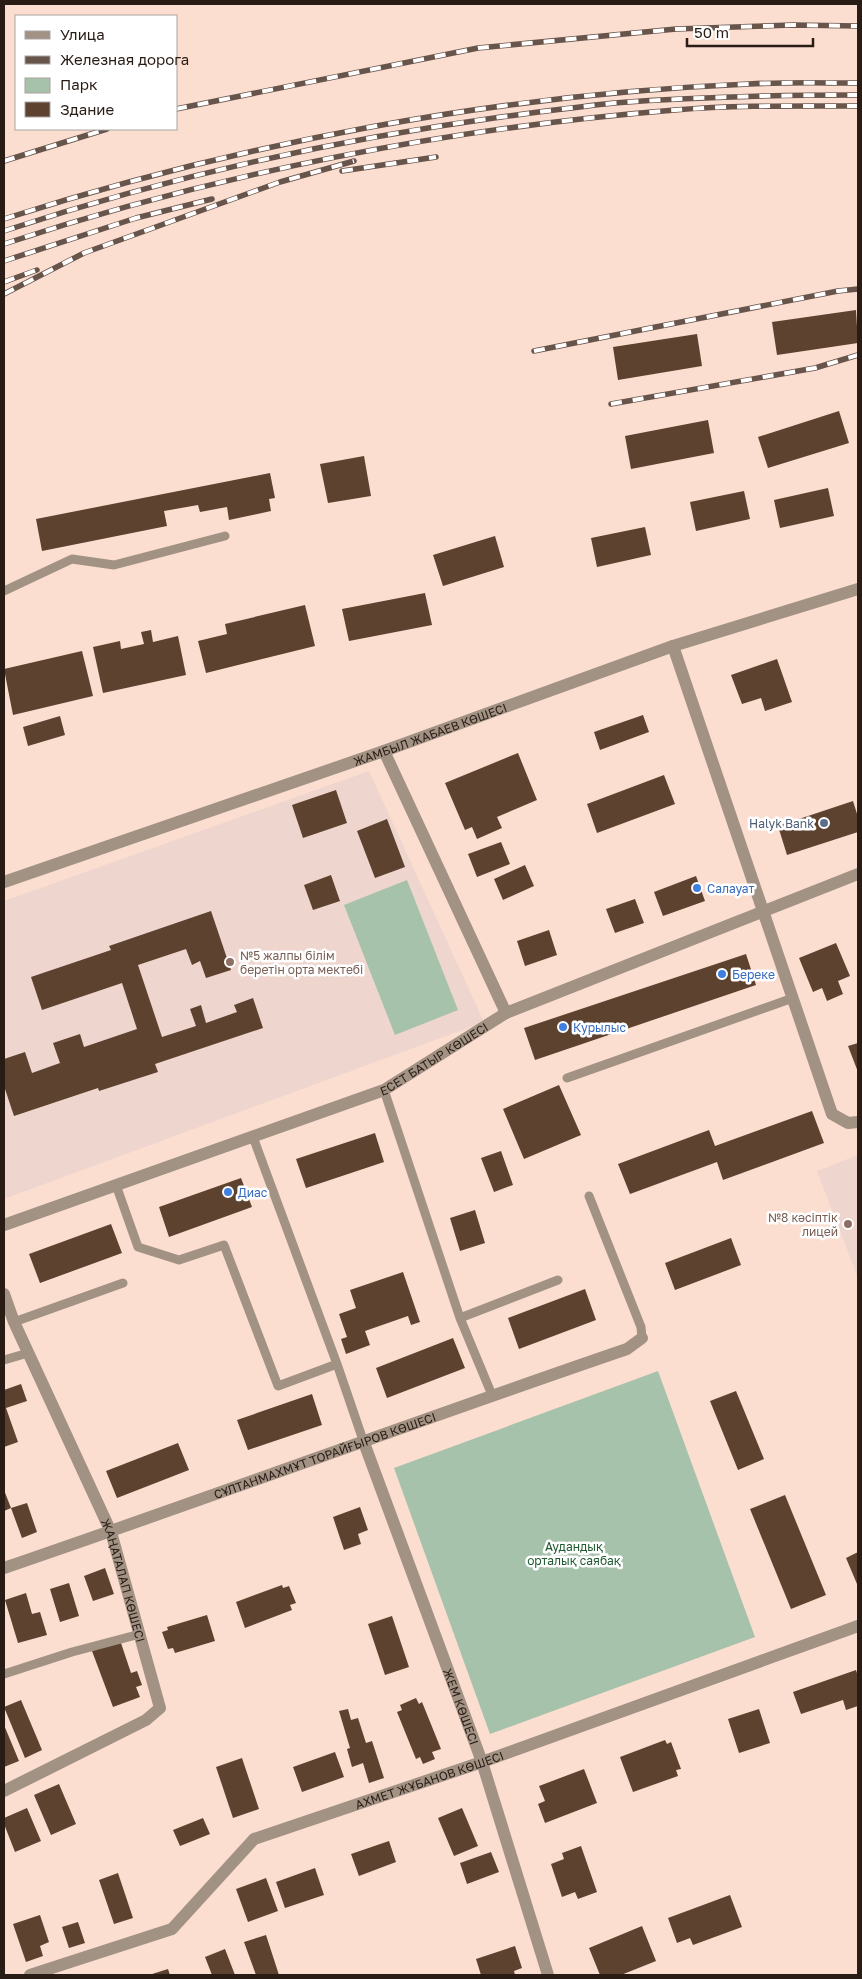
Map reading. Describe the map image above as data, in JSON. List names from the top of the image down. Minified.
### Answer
{"streets":{"street":["ЖАМБЫЛ ЖАБАЕВ КӨШЕСІ","ЕСЕТ БАТЫР КӨШЕСІ","СҰЛТАНМАХМҰТ ТОРАЙҒЫРОВ КӨШЕСІ","ЖАҢАТАЛАП КӨШЕСІ","ЖЕМ КӨШЕСІ","АХМЕТ ЖҰБАНОВ КӨШЕСІ"]},"crossings":[["СҰЛТАНМАХМҰТ ТОРАЙҒЫРОВ КӨШЕСІ","ЖАҢАТАЛАП КӨШЕСІ"],["СҰЛТАНМАХМҰТ ТОРАЙҒЫРОВ КӨШЕСІ","ЖЕМ КӨШЕСІ"],["ЖЕМ КӨШЕСІ","АХМЕТ ЖҰБАНОВ КӨШЕСІ"]],"parks":["Аудандық орталық саябақ"],"places":["Halyk Bank","Салауат","№5 жалпы білім беретін орта мектебі","Береке","Курылыс","Диас","№8 кәсіптік лицей"],"legend":["Улица","Железная дорога","Парк","Здание"],"scale_bar":"50 m"}
